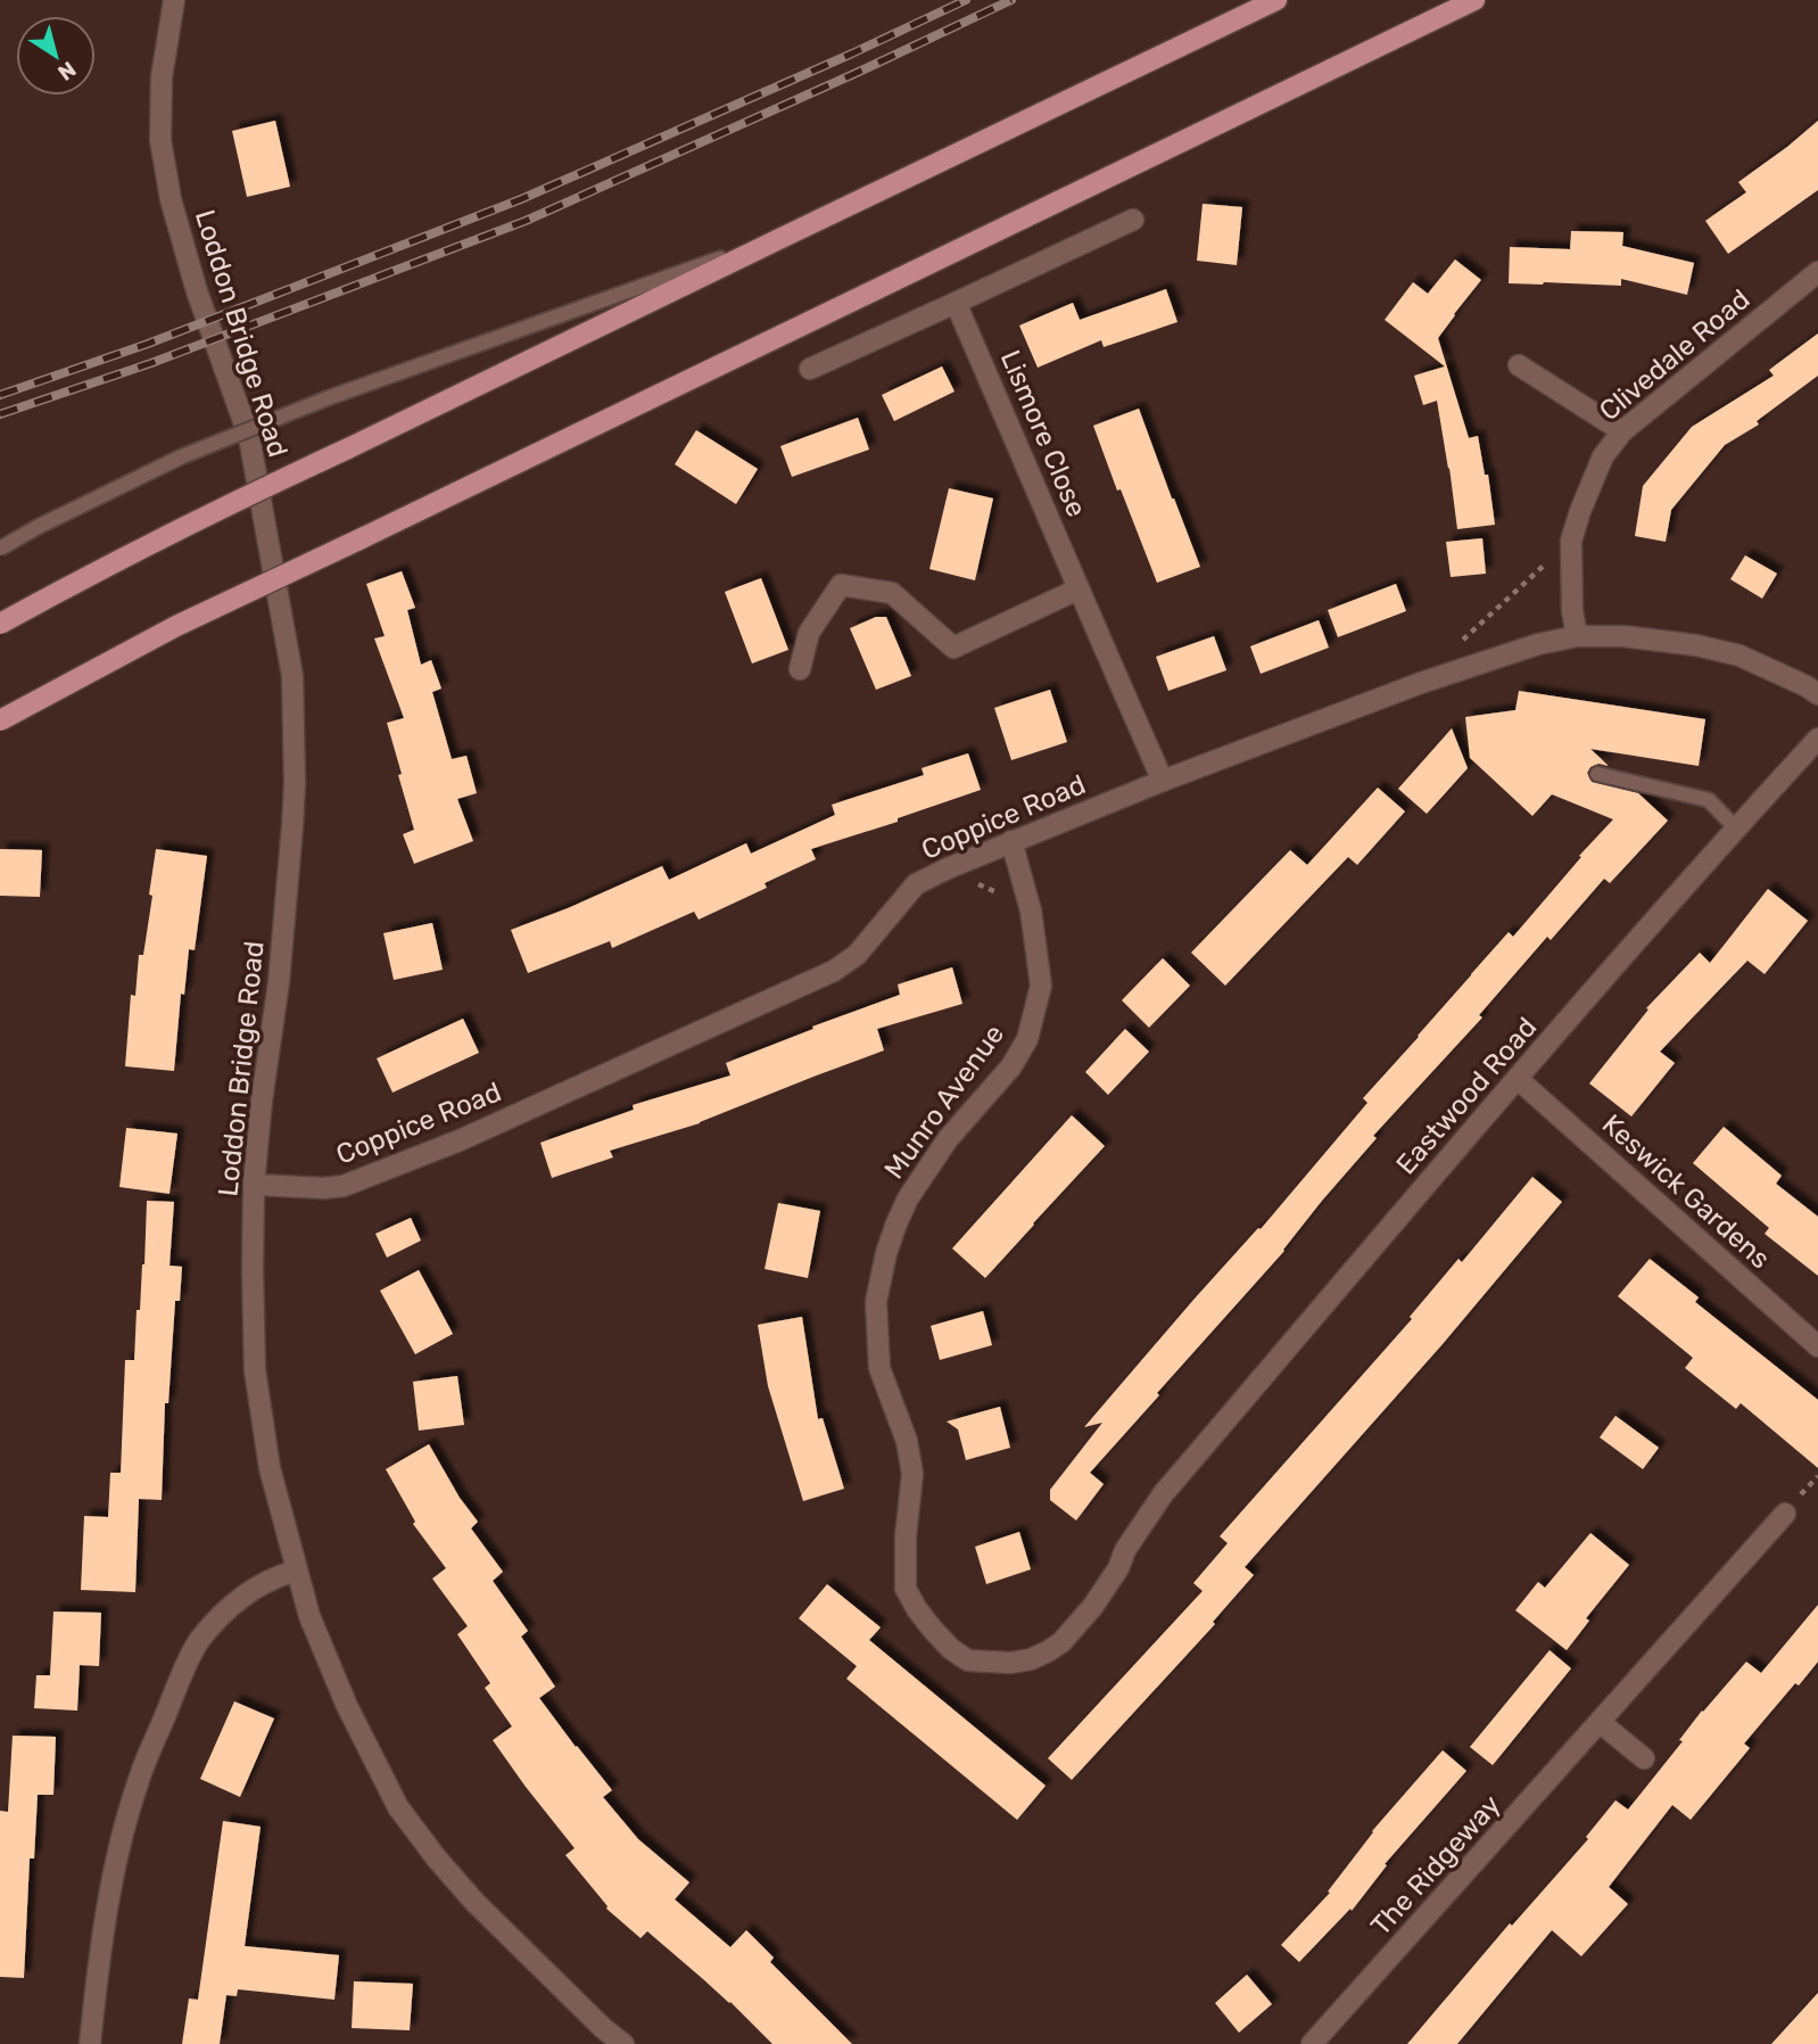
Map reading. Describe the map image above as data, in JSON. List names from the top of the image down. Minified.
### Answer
{"streets":{"street":["Loddon Bridge Road","Clivedale Road","Lismore Close","Coppice Road","Eastwood Road","Munro Avenue","Keswick Gardens","The Ridgeway"]},"crossings":[["Loddon Bridge Road","Coppice Road"],["Clivedale Road","Coppice Road"],["Lismore Close","Coppice Road"],["Coppice Road","Munro Avenue"],["Eastwood Road","Munro Avenue"],["Eastwood Road","Keswick Gardens"]],"north":"bottom right"}
